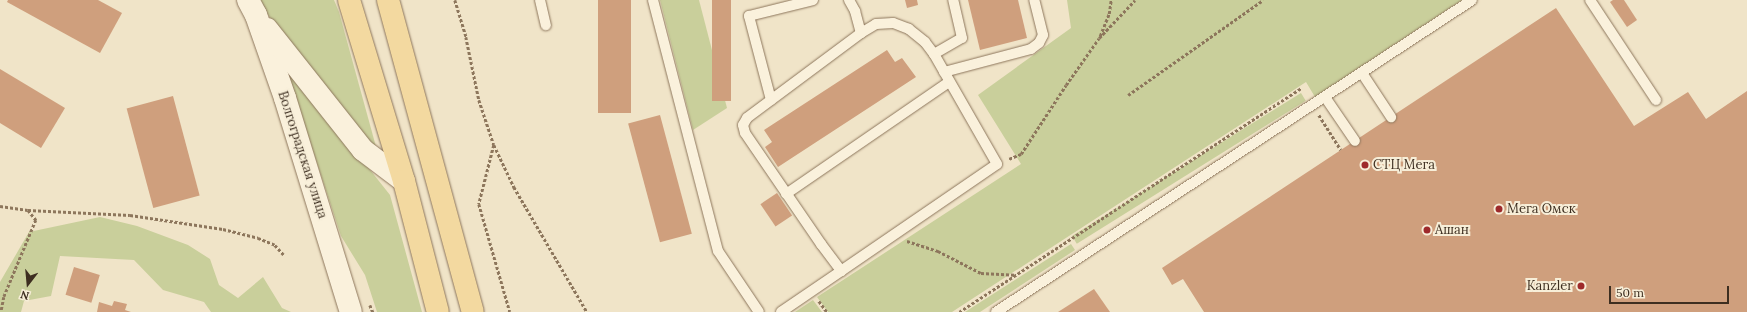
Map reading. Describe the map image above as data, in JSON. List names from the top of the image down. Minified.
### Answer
{"streets":{"main road":["Волгоградская улица"]},"places":["СТЦ Мега","Мега Омск","Ашан","Kanzler"],"scale_bar":"50 m","north":"bottom"}
